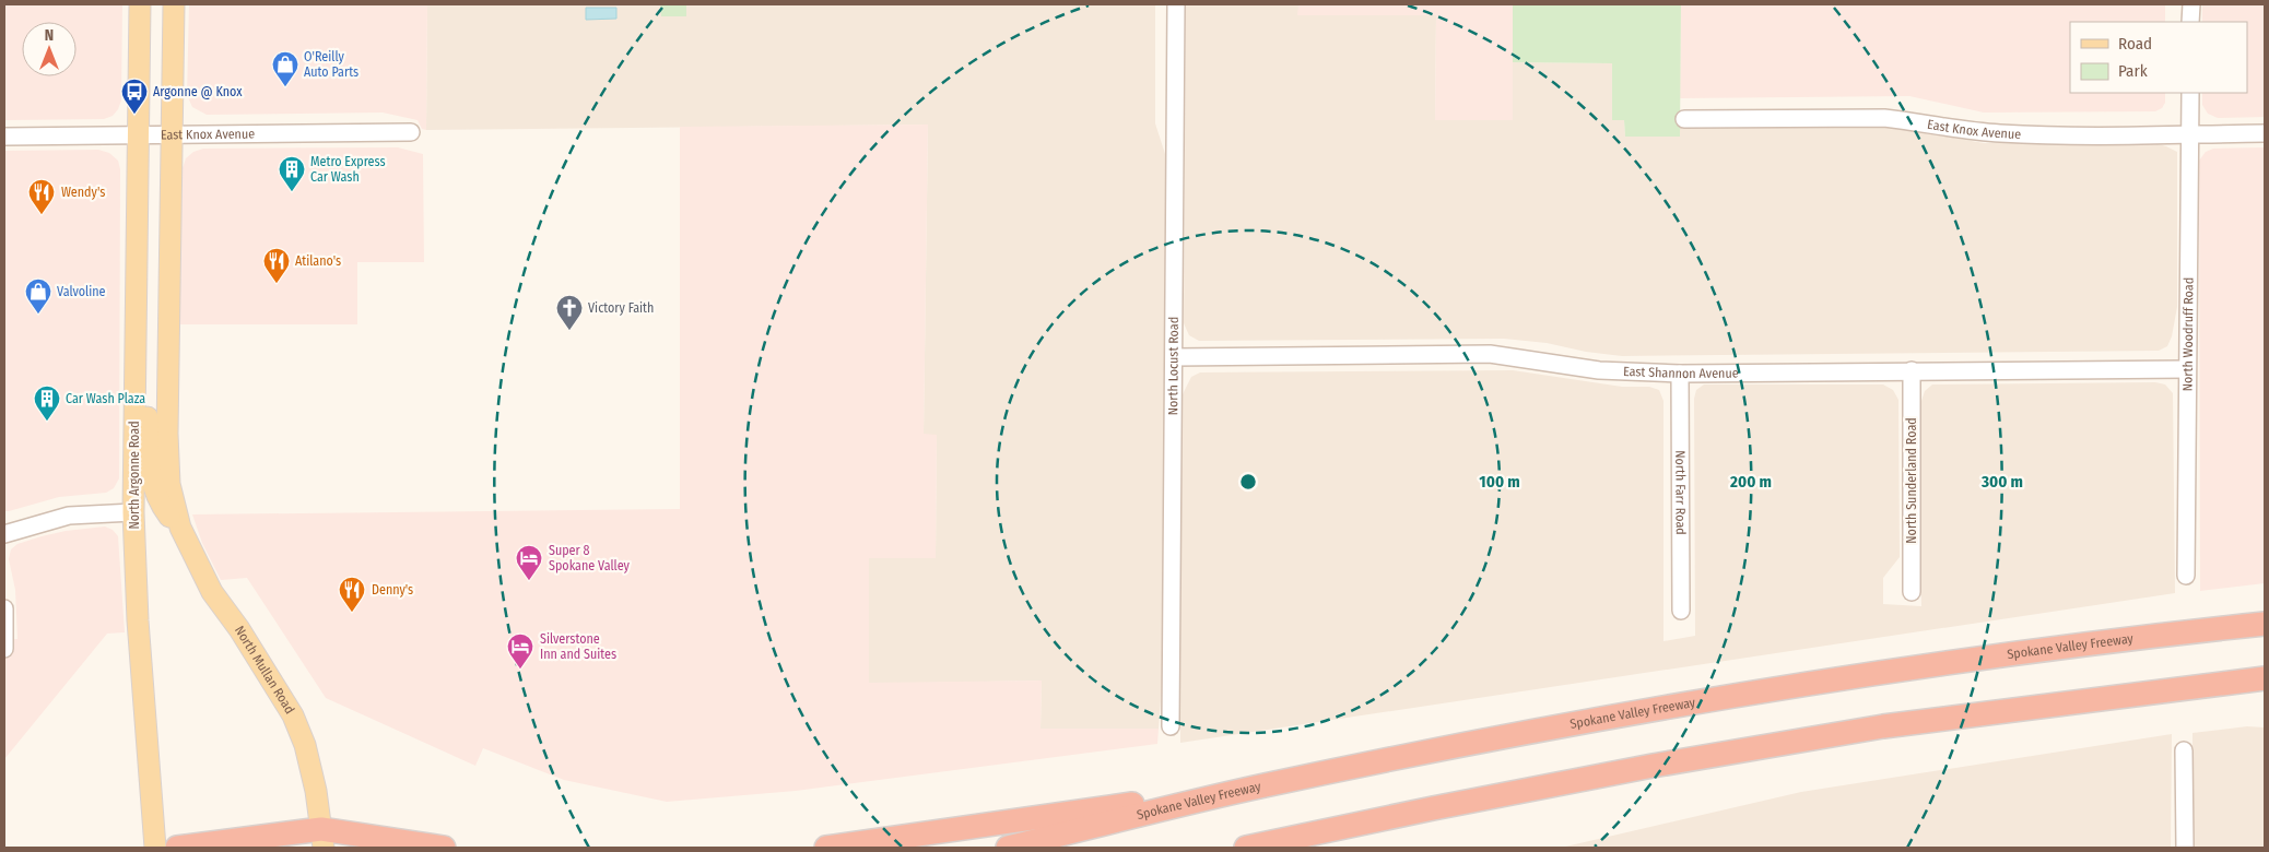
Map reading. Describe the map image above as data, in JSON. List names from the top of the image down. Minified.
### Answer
{"streets":{"highway":["Spokane Valley Freeway"],"main road":["North Argonne Road","North Mullan Road"],"street":["East Knox Avenue","North Woodruff Road","North Locust Road","East Shannon Avenue","North Sunderland Road","North Farr Road"]},"crossings":[["East Knox Avenue","North Woodruff Road"],["East Knox Avenue","North Argonne Road"],["East Knox Avenue","North Mullan Road"],["North Woodruff Road","East Shannon Avenue"],["North Locust Road","East Shannon Avenue"],["East Shannon Avenue","North Sunderland Road"],["East Shannon Avenue","North Farr Road"]],"places":{"shop":["O'Reilly Auto Parts","Valvoline"],"bus stop":["Argonne @ Knox"],"building":["Metro Express Car Wash","Car Wash Plaza"],"restaurant":["Wendy's","Atilano's","Denny's"],"church":["Victory Faith"],"hotel":["Super 8 Spokane Valley","Silverstone Inn and Suites"]},"legend":["Road","Park"],"north":"top","rings":["100 m","200 m","300 m"]}
